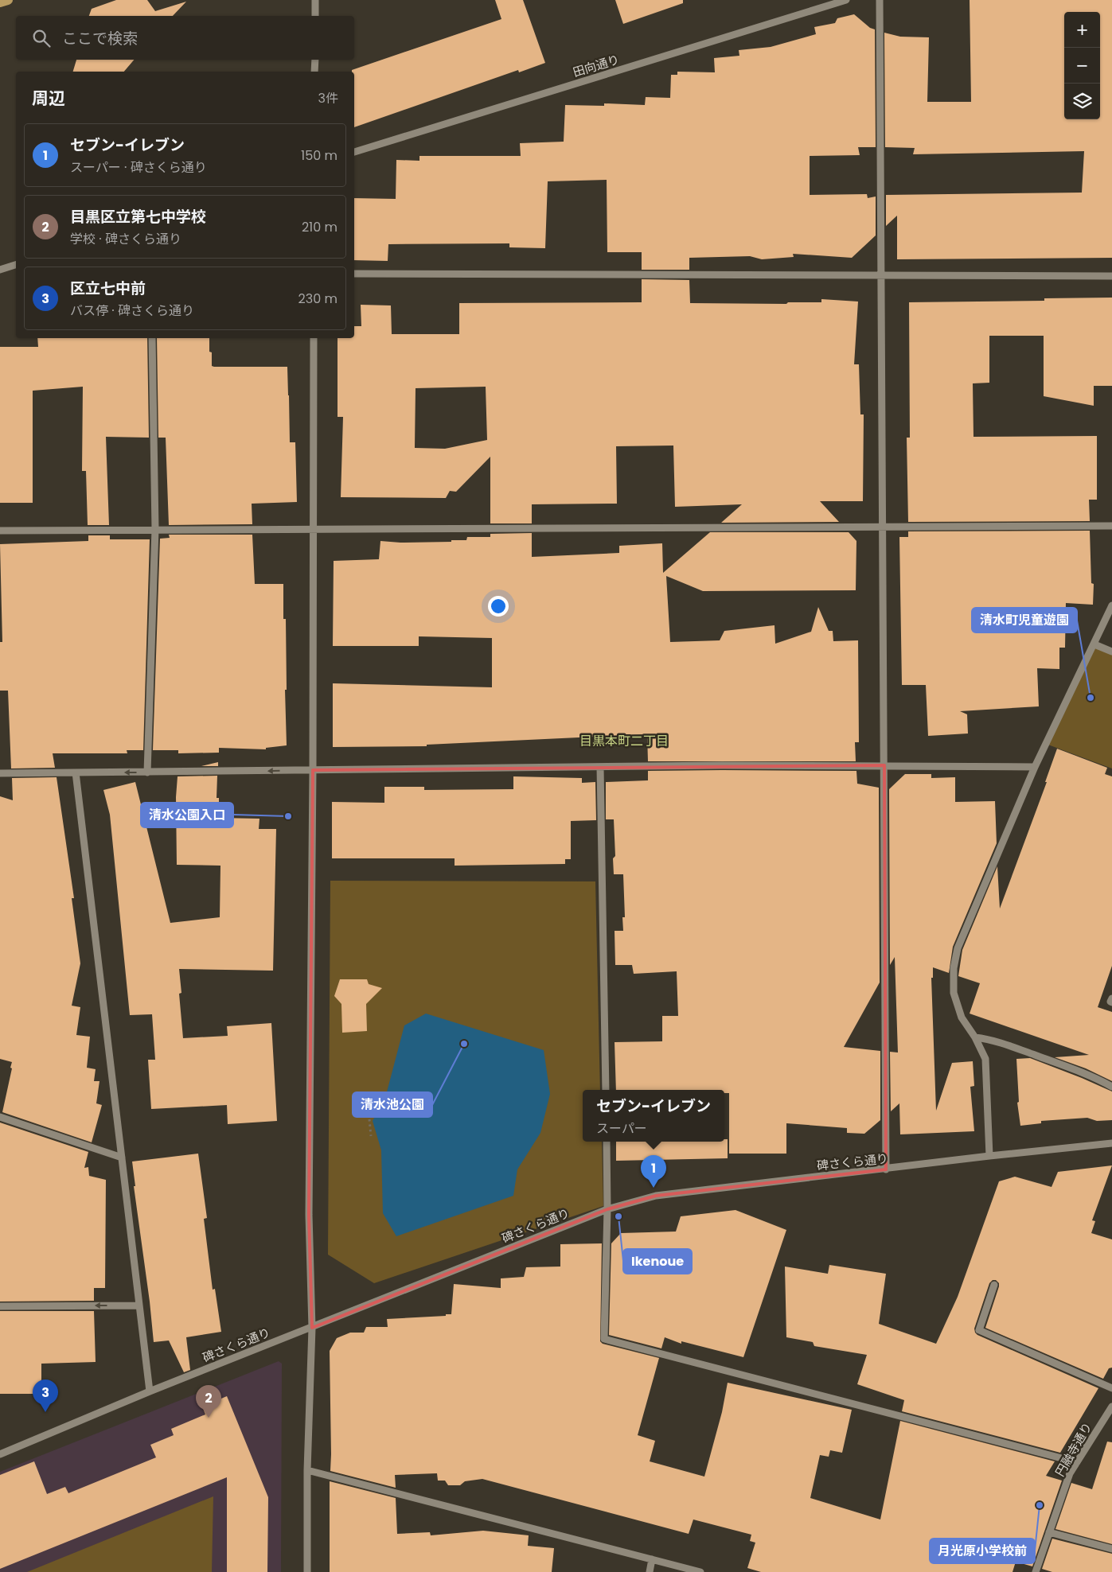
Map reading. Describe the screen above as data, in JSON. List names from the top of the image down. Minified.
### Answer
{"streets":{"street":["田向通り","碑さくら通り","円融寺通り"]},"districts":["目黒本町二丁目"],"places":["清水町児童遊園","清水公園入口","清水池公園","Ikenoue","月光原小学校前"],"page":{"map_buttons":["+","−"],"search":"ここで検索","heading":["周辺","3件"],"list":[{"mark":"1","name":"セブン-イレブン","note":"スーパー · 碑さくら通り","value":"150 m"},{"mark":"2","name":"目黒区立第七中学校","note":"学校 · 碑さくら通り","value":"210 m"},{"mark":"3","name":"区立七中前","note":"バス停 · 碑さくら通り","value":"230 m"}],"popup":["セブン-イレブン","スーパー"],"pins":["1","3","2"]}}
